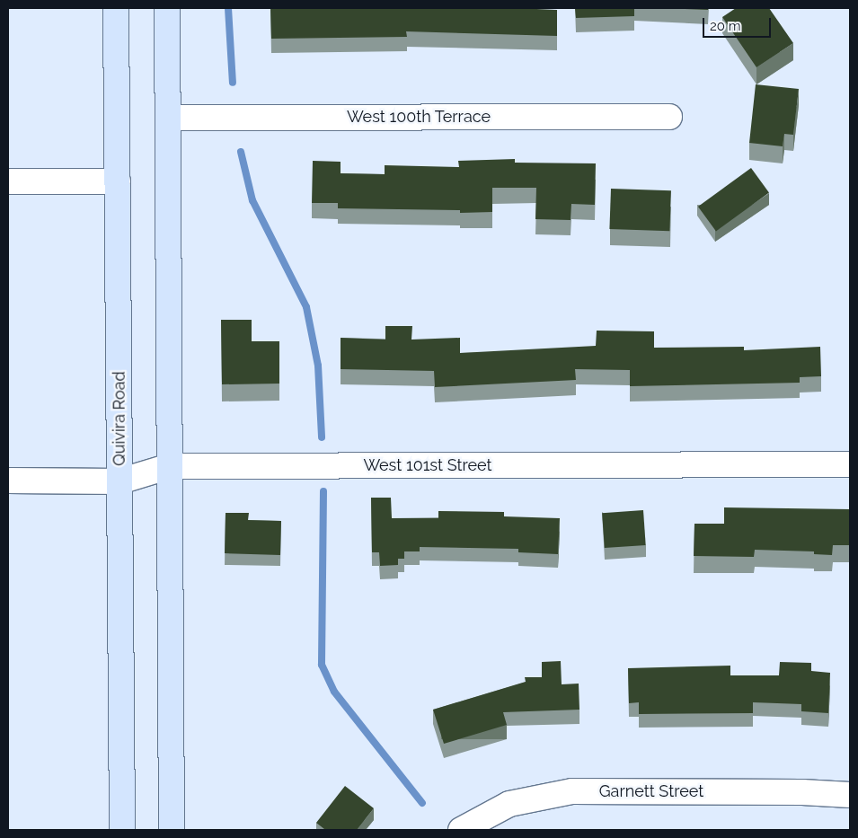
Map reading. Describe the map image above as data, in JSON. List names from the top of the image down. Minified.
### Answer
{"streets":{"main road":["Quivira Road"],"street":["West 100th Terrace","West 101st Street","Garnett Street"]},"crossings":[["Quivira Road","West 101st Street"]],"scale_bar":"20 m"}
